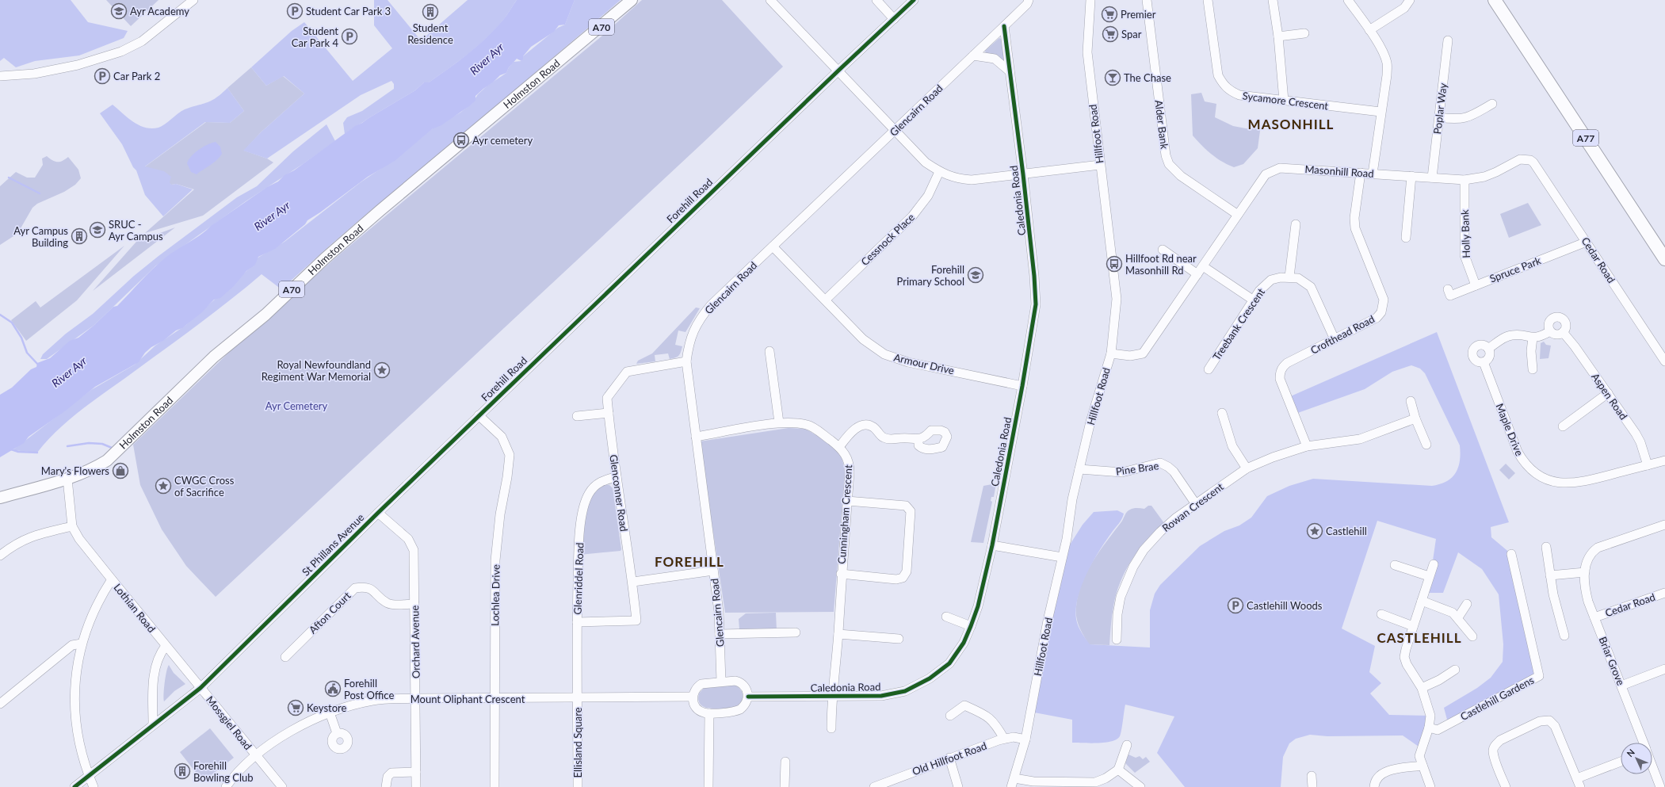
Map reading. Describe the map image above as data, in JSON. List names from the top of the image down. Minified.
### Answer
{"streets":{"highway":["A77"],"main road":["A70","Holmston Road"],"street":["Sycamore Crescent","Poplar Way","Glencairn Road","Alder Bank","Hillfoot Road","Masonhill Road","Forehill Road","Caledonia Road","Holly Bank","Cessnock Place","Cedar Road","Spruce Park","Treebank Crescent","Crofthead Road","Armour Drive","Aspen Road","Maple Drive","Pine Brae","Glenconner Road","Rowan Crescent","Cunningham Crescent","St Phillans Avenue","Glenriddel Road","Lochlea Drive","Lothian Road","Afton Court","Orchard Avenue","Briar Grove","Castlehill Gardens","Mount Oliphant Crescent","Mossgiel Road","Ellisland Square","Old Hillfoot Road"]},"crossings":[["Poplar Way","Masonhill Road"],["Glencairn Road","Caledonia Road"],["Glencairn Road","Armour Drive"],["Glencairn Road","Glenconner Road"],["Glencairn Road","Cunningham Crescent"],["Glencairn Road","Mount Oliphant Crescent"],["Alder Bank","Masonhill Road"],["Hillfoot Road","Masonhill Road"],["Hillfoot Road","Pine Brae"],["Hillfoot Road","Old Hillfoot Road"],["Masonhill Road","Holly Bank"],["Masonhill Road","Cedar Road"],["Masonhill Road","Crofthead Road"],["Forehill Road","St Phillans Avenue"],["Forehill Road","Lochlea Drive"],["Caledonia Road","Armour Drive"],["Caledonia Road","Cunningham Crescent"],["Caledonia Road","Mount Oliphant Crescent"],["Holly Bank","Spruce Park"],["Cessnock Place","Armour Drive"],["Cedar Road","Spruce Park"],["Cedar Road","Briar Grove"],["Crofthead Road","Rowan Crescent"],["Aspen Road","Maple Drive"],["Pine Brae","Rowan Crescent"],["Glenconner Road","Glenriddel Road"],["St Phillans Avenue","Lochlea Drive"],["St Phillans Avenue","Lothian Road"],["St Phillans Avenue","Orchard Avenue"],["St Phillans Avenue","Mossgiel Road"],["Glenriddel Road","Mount Oliphant Crescent"],["Glenriddel Road","Ellisland Square"],["Lochlea Drive","Mount Oliphant Crescent"],["Lothian Road","Mossgiel Road"],["Afton Court","Orchard Avenue"],["Orchard Avenue","Mount Oliphant Crescent"],["Mount Oliphant Crescent","Mossgiel Road"],["Mount Oliphant Crescent","Ellisland Square"]],"districts":["MASONHILL","FOREHILL","CASTLEHILL"],"water":["River Ayr"],"parks":["Ayr Cemetery"],"places":{"school or university":["Ayr Academy","SRUC - Ayr Campus","Forehill Primary School"],"parking":["Student Car Park 3","Student Car Park 4","Car Park 2","Castlehill Woods"],"building":["Student Residence","Ayr Campus Building","Forehill Bowling Club"],"supermarket":["Premier","Spar","Keystore"],"bar":["The Chase"],"bus stop":["Ayr cemetery","Hillfoot Rd near Masonhill Rd"],"place":["Royal Newfoundland Regiment War Memorial","CWGC Cross of Sacrifice","Castlehill"],"shop":["Mary's Flowers"],"public building":["Forehill Post Office"]},"north":"top left"}
